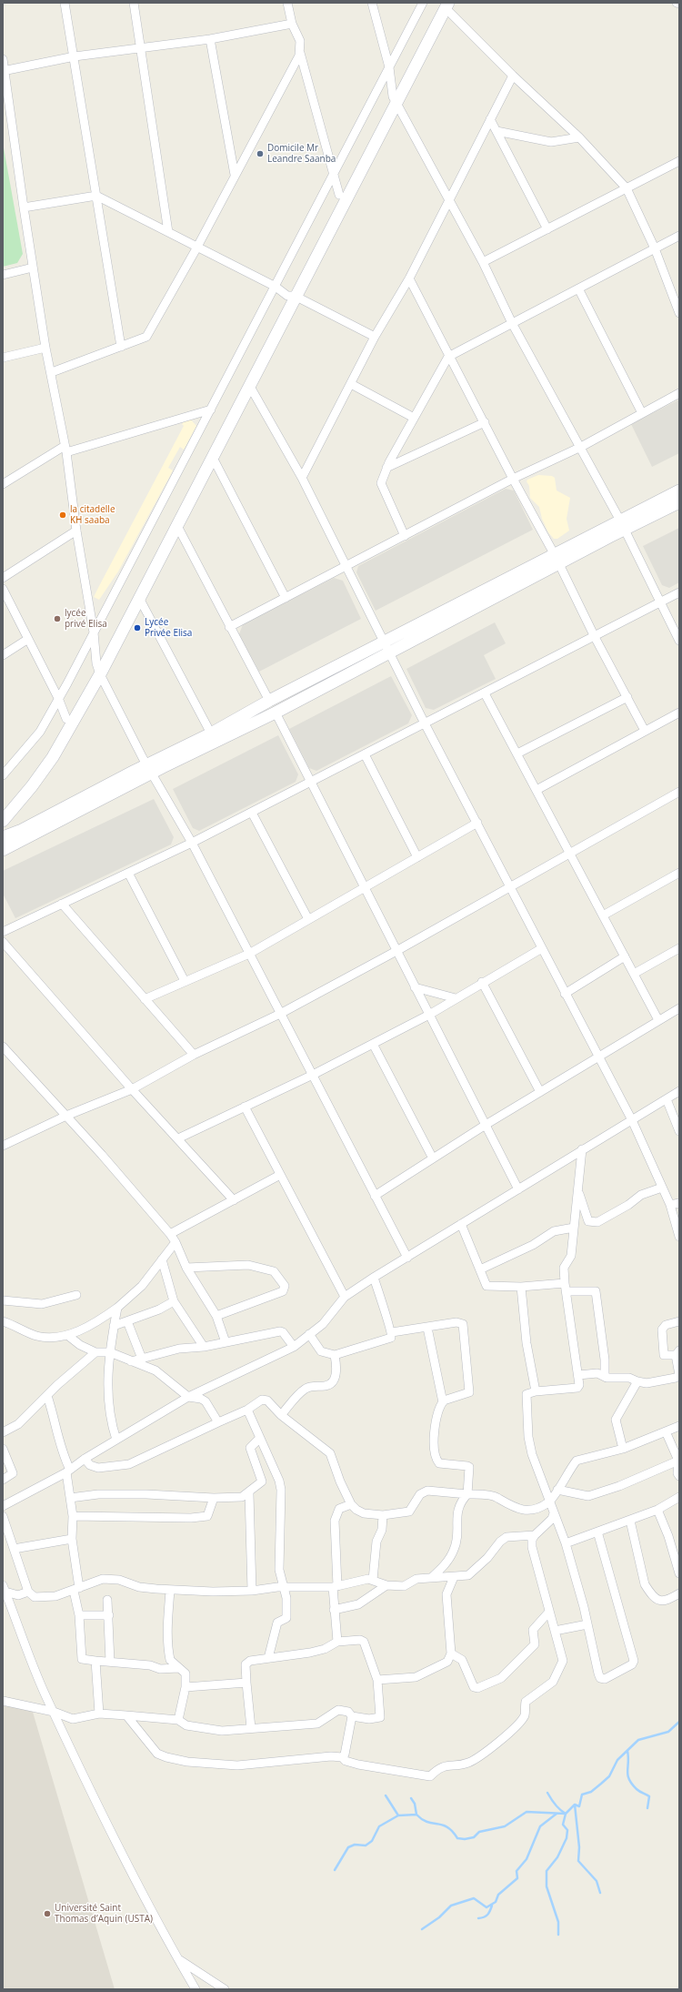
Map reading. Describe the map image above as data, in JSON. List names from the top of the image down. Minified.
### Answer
{"places":["Domicile Mr Leandre Saanba","la citadelle KH saaba","lycée privé Elisa","Lycée Privée Elisa","Université Saint Thomas d’Aquin (USTA)"]}
